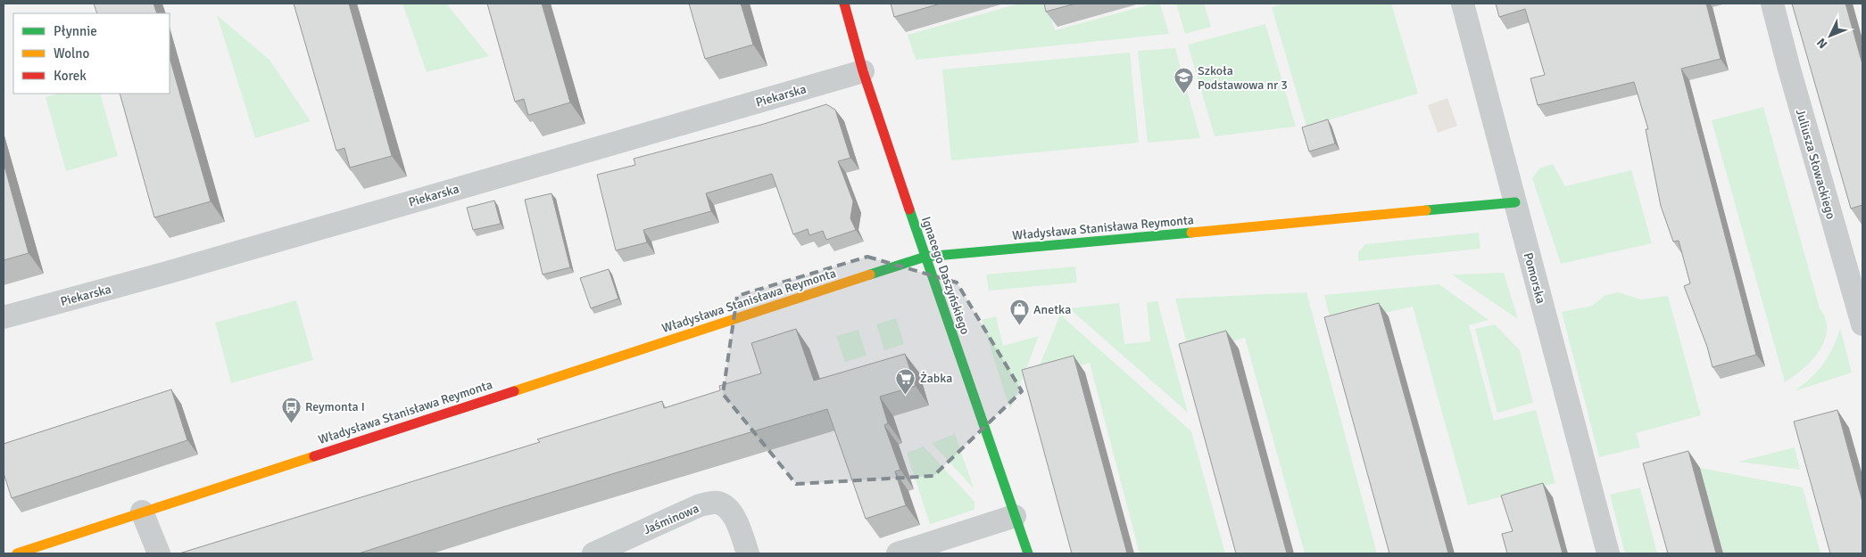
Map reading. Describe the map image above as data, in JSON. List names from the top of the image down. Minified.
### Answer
{"streets":{"street":["Piekarska","Juliusza Słowackiego","Władysława Stanisława Reymonta","Ignacego Daszyńskiego","Pomorska","Jaśminowa"]},"crossings":[["Piekarska","Ignacego Daszyńskiego"],["Władysława Stanisława Reymonta","Ignacego Daszyńskiego"],["Władysława Stanisława Reymonta","Pomorska"]],"places":{"school or university":["Szkoła Podstawowa nr 3"],"shop":["Anetka"],"supermarket":["Żabka"],"bus stop":["Reymonta I"]},"legend":["Płynnie","Wolno","Korek"],"north":"bottom left"}
